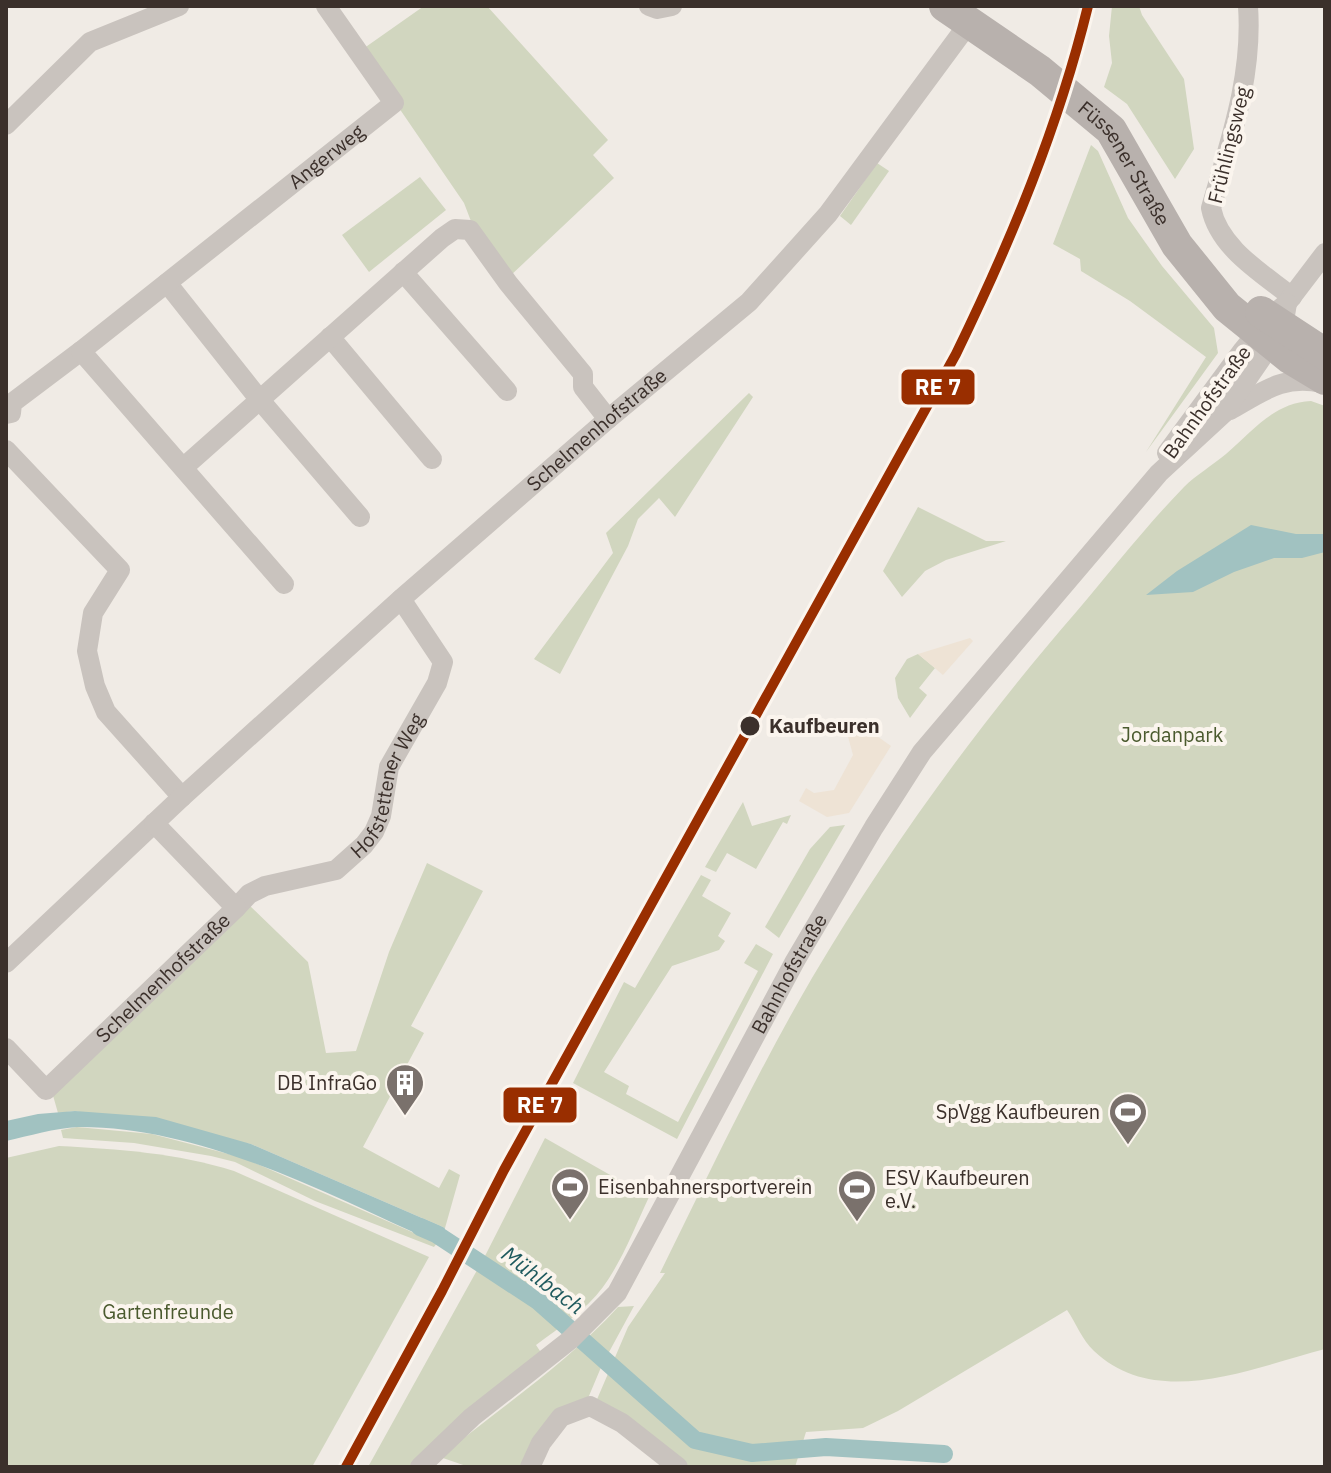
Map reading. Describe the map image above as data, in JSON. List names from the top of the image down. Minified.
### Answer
{"streets":{"main road":["Füssener Straße"],"street":["Frühlingsweg","Angerweg","Bahnhofstraße","Schelmenhofstraße","Hofstettener Weg"]},"crossings":[["Frühlingsweg","Füssener Straße"],["Frühlingsweg","Bahnhofstraße"],["Füssener Straße","Bahnhofstraße"],["Füssener Straße","Schelmenhofstraße"],["Schelmenhofstraße","Hofstettener Weg"]],"water":["Mühlbach"],"parks":["Jordanpark","Gartenfreunde"],"places":{"other":["Kaufbeuren"],"building":["DB InfraGo"],"sports":["SpVgg Kaufbeuren","Eisenbahnersportverein","ESV Kaufbeuren e.V."]}}
